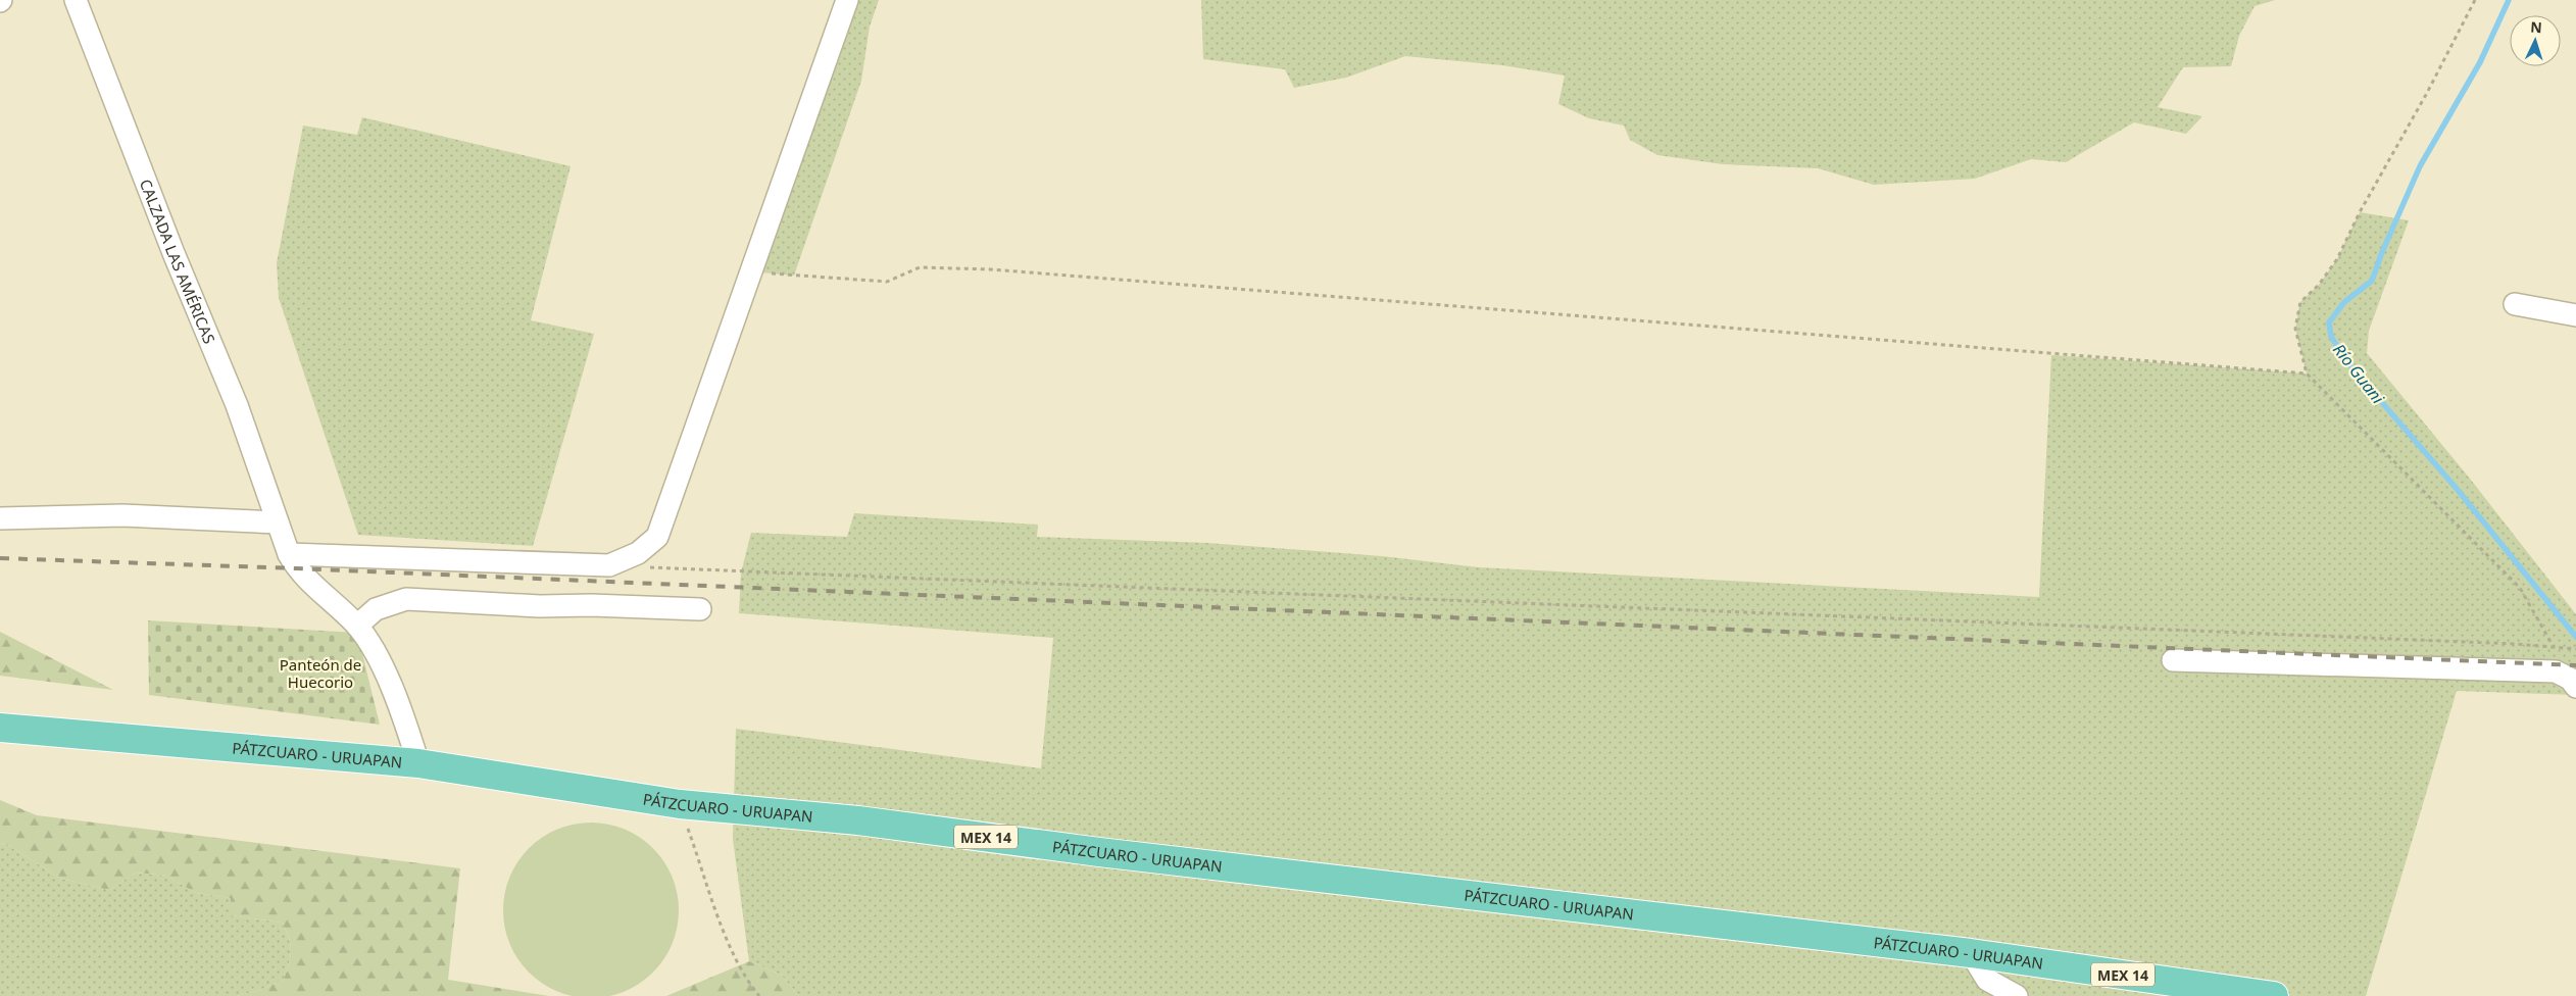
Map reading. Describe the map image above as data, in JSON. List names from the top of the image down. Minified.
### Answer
{"streets":{"main road":["PÁTZCUARO - URUAPAN","MEX 14"],"street":["CALZADA LAS AMÉRICAS"]},"crossings":[["CALZADA LAS AMÉRICAS","PÁTZCUARO - URUAPAN"]],"water":["Río Guani"],"parks":["Panteón de Huecorio"],"north":"top"}
